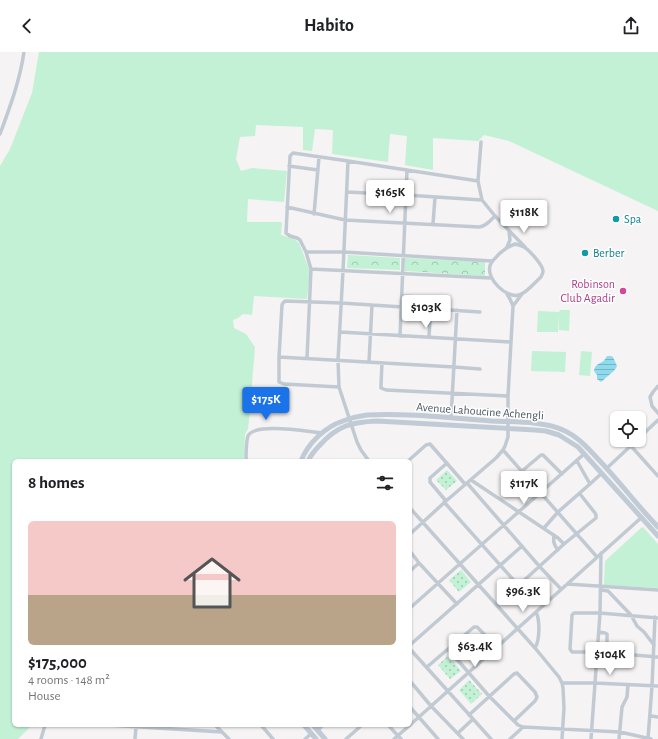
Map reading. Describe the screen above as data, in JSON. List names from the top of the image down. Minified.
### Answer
{"streets":{"street":["Avenue Lahoucine Achengli"]},"places":["Spa","Berber","Robinson Club Agadir"],"page":{"header":"Habito","price":["$165K","$118K","$103K","$175K","$117K","$96.3K","$63.4K","$104K"],"heading":"8 homes","list":[{"name":"$175,000","note":"4 rooms · 148 m² · House"}]}}
